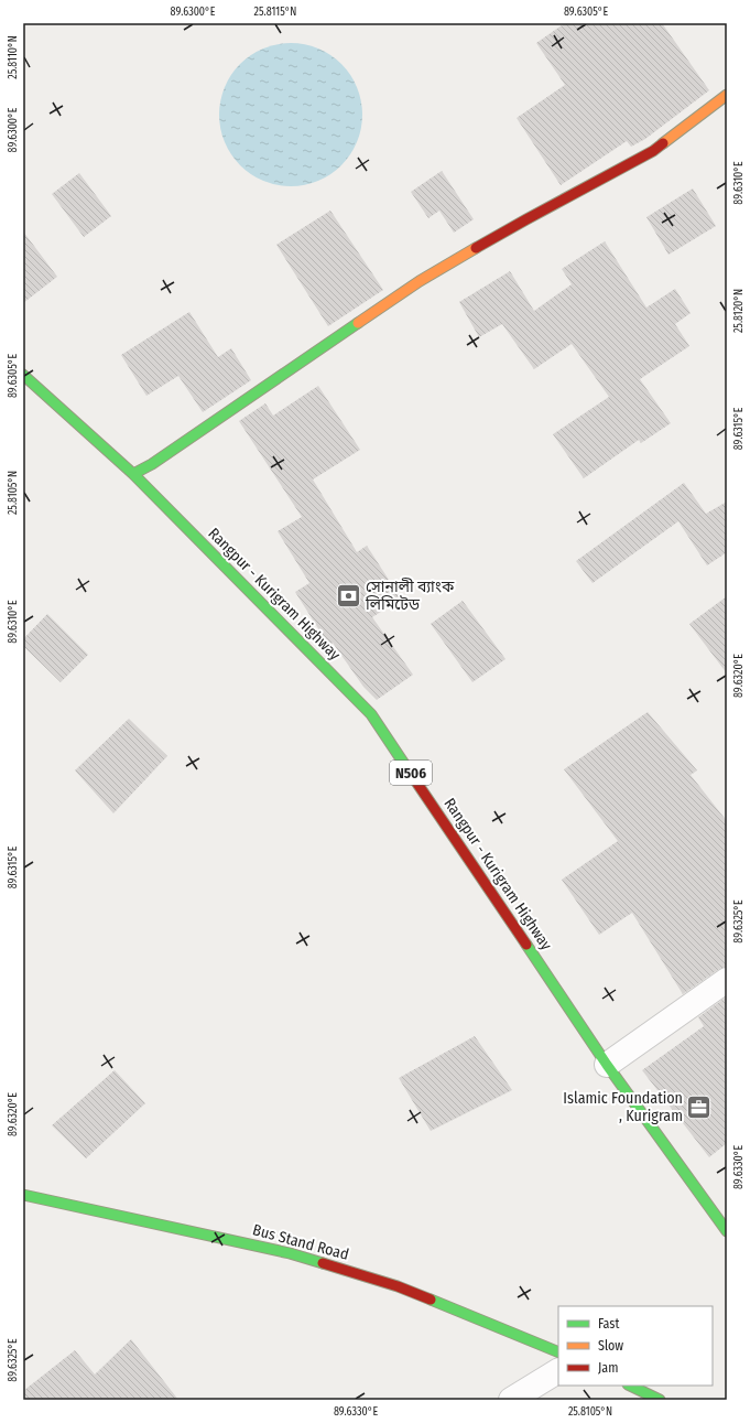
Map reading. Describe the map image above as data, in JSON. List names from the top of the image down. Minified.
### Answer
{"streets":{"main road":["Rangpur - Kurigram Highway","N506","Bus Stand Road"]},"places":{"bank":["সোনালী ব্যাংক লিমিটেড"],"office":["Islamic Foundation , Kurigram"]},"legend":["Fast","Slow","Jam"],"coordinates":["89.6300°E","25.8115°N","89.6305°E","25.8110°N","89.6310°E","25.8120°N","89.6315°E","25.8105°N","89.6320°E","89.6325°E","89.6330°E"]}
